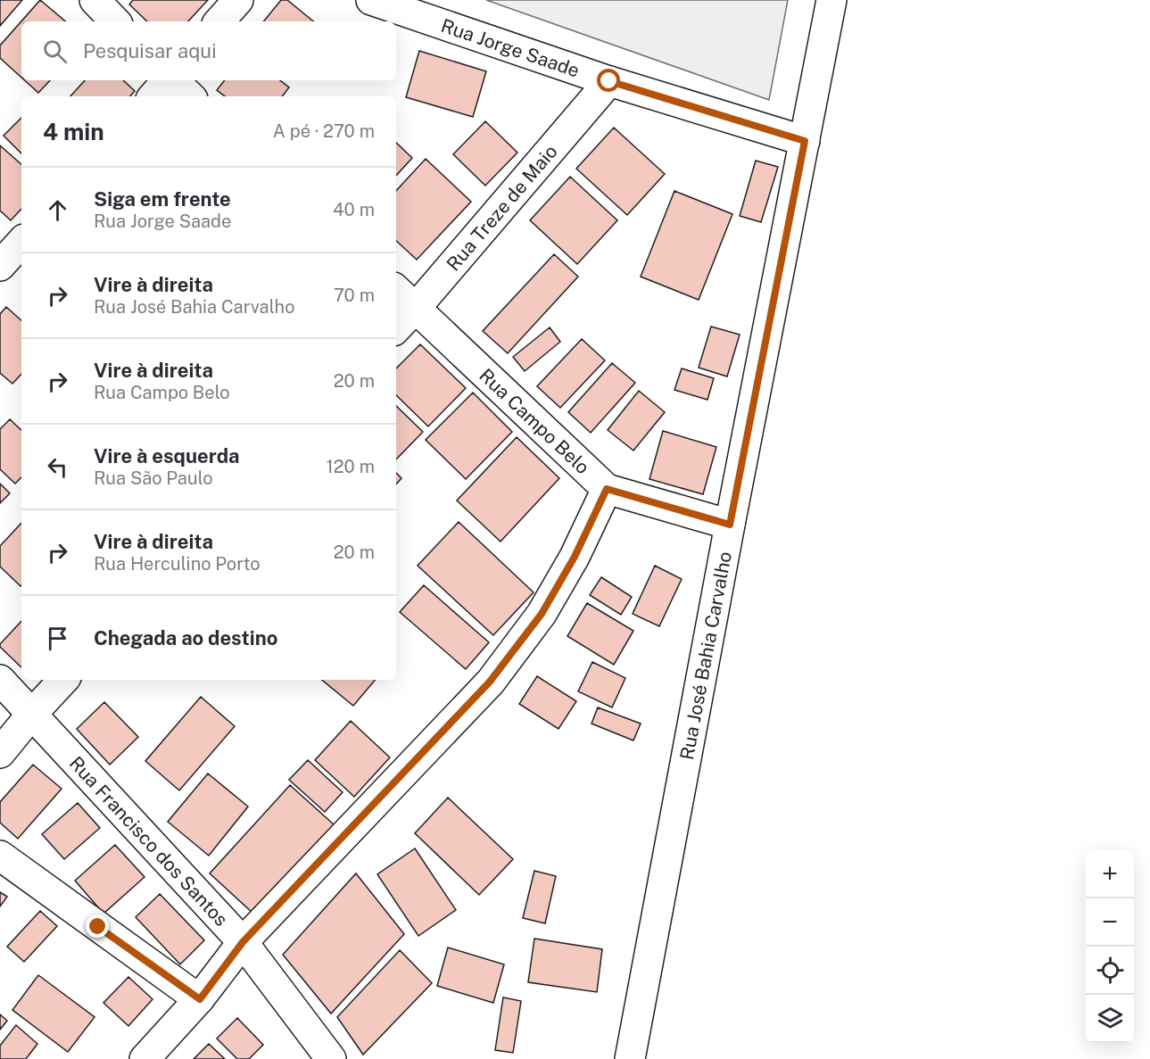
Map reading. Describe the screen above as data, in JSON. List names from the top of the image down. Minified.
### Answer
{"streets":{"street":["Rua Jorge Saade","Rua Treze de Maio","Rua Campo Belo","Rua José Bahia Carvalho","Rua Francisco dos Santos"]},"crossings":[["Rua Jorge Saade","Rua Treze de Maio"],["Rua Jorge Saade","Rua José Bahia Carvalho"],["Rua Treze de Maio","Rua Campo Belo"],["Rua Campo Belo","Rua José Bahia Carvalho"]],"page":{"search":"Pesquisar aqui","heading":["4 min","A pé · 270 m"],"list":[["Siga em frente","Rua Jorge Saade","40 m"],["Vire à direita","Rua José Bahia Carvalho","70 m"],["Vire à direita","Rua Campo Belo","20 m"],["Vire à esquerda","Rua São Paulo","120 m"],["Vire à direita","Rua Herculino Porto","20 m"],"Chegada ao destino"],"map_buttons":["+","−"]}}
